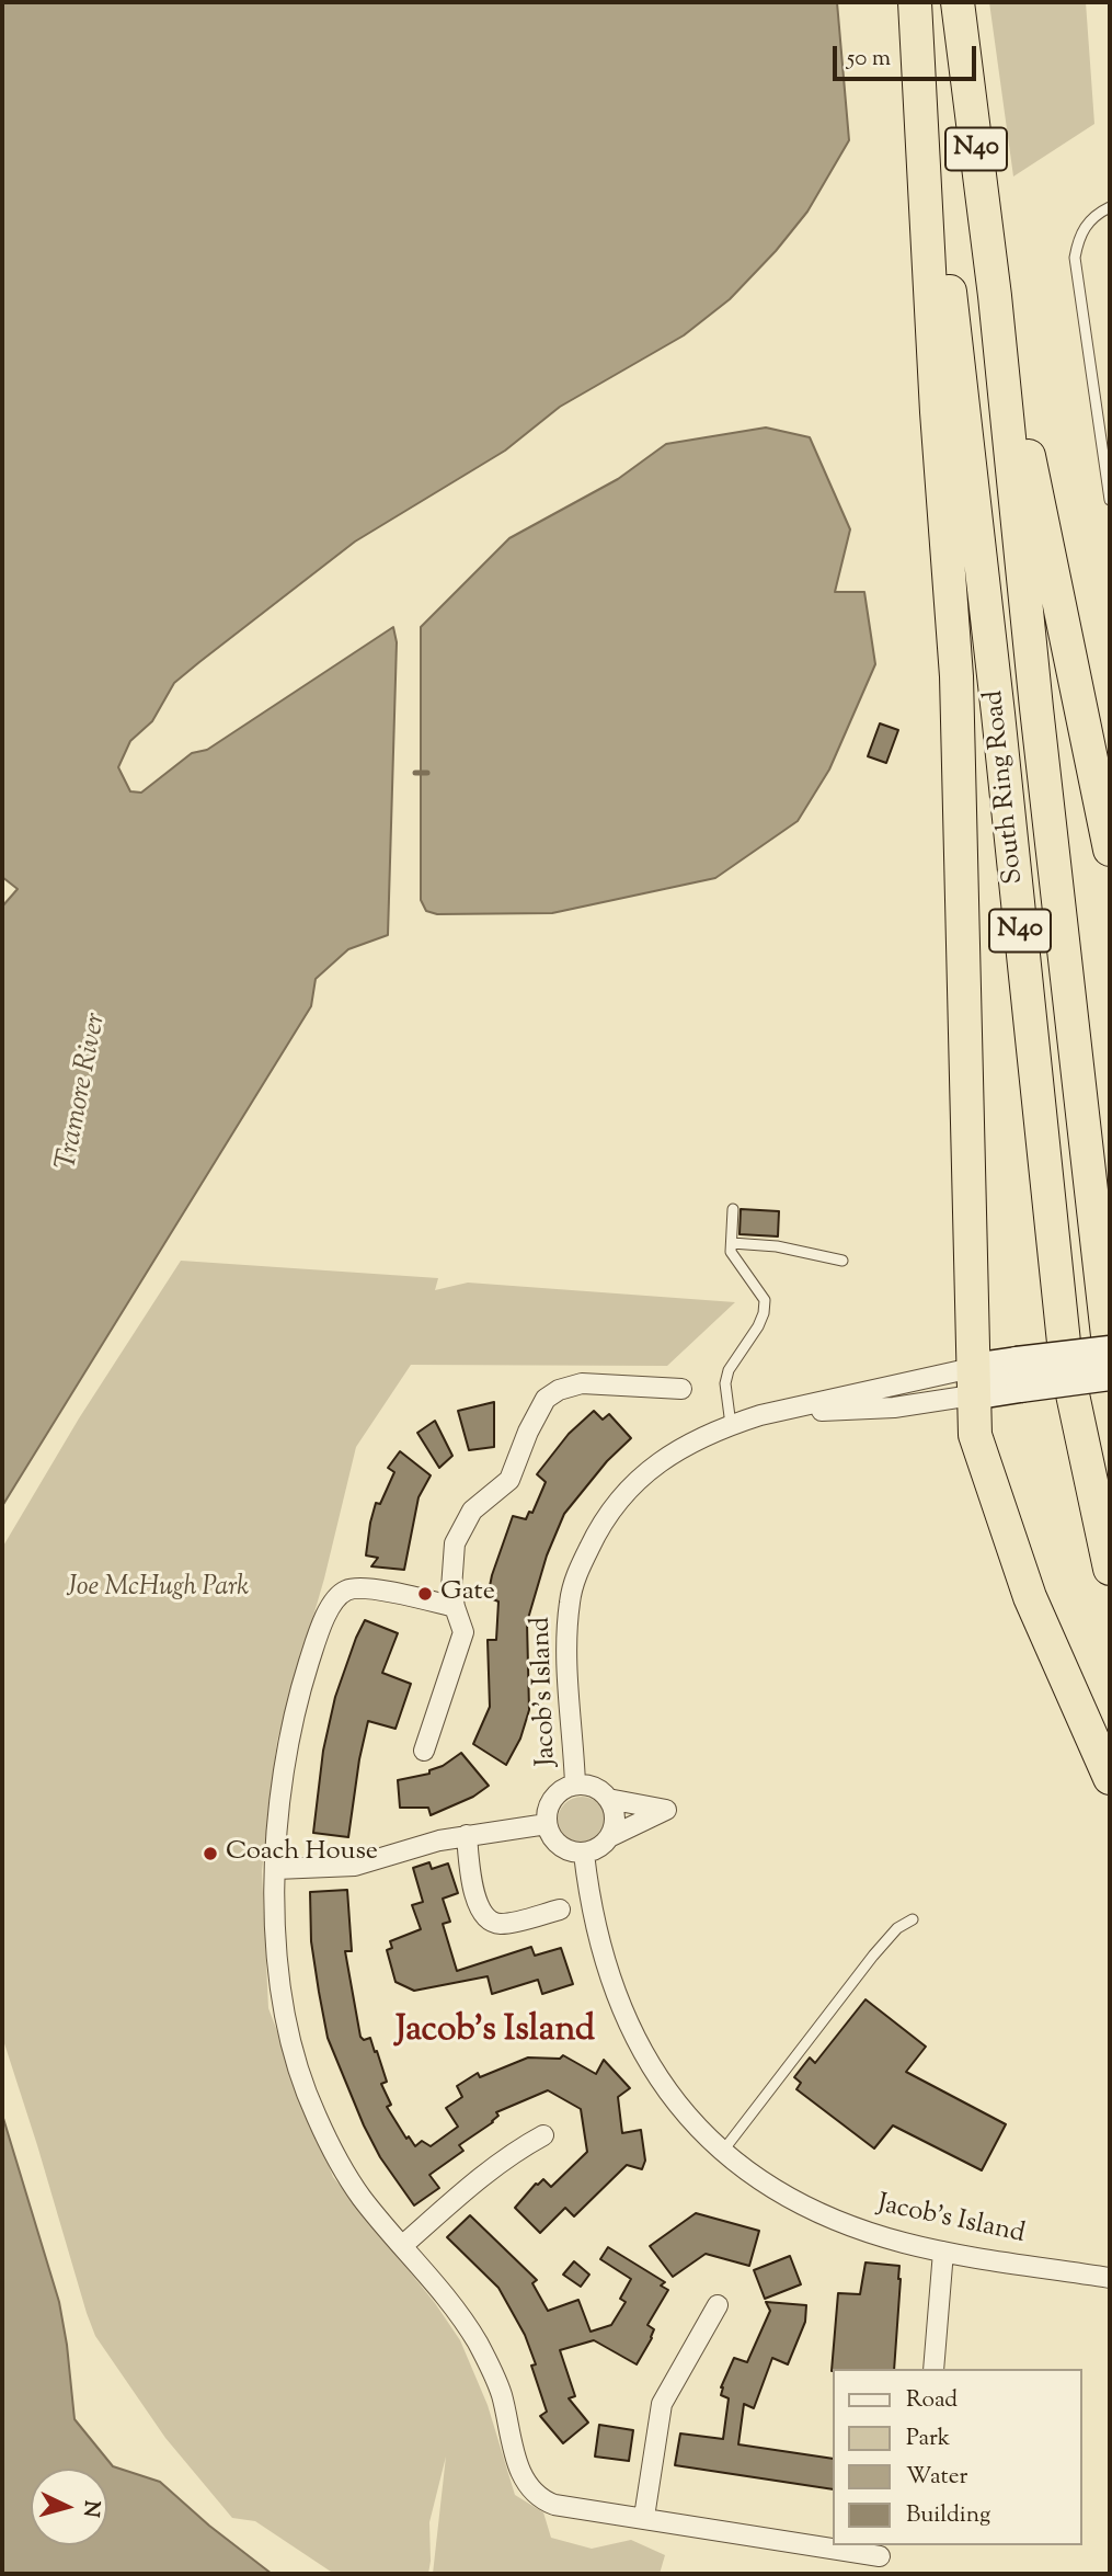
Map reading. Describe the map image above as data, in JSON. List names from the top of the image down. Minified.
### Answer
{"streets":{"highway":["N40","South Ring Road"],"street":["Jacob's Island"]},"districts":["Jacob's Island"],"water":["Tramore River"],"parks":["Joe McHugh Park"],"places":["Gate","Coach House"],"legend":["Road","Park","Water","Building"],"scale_bar":"50 m","north":"right"}
